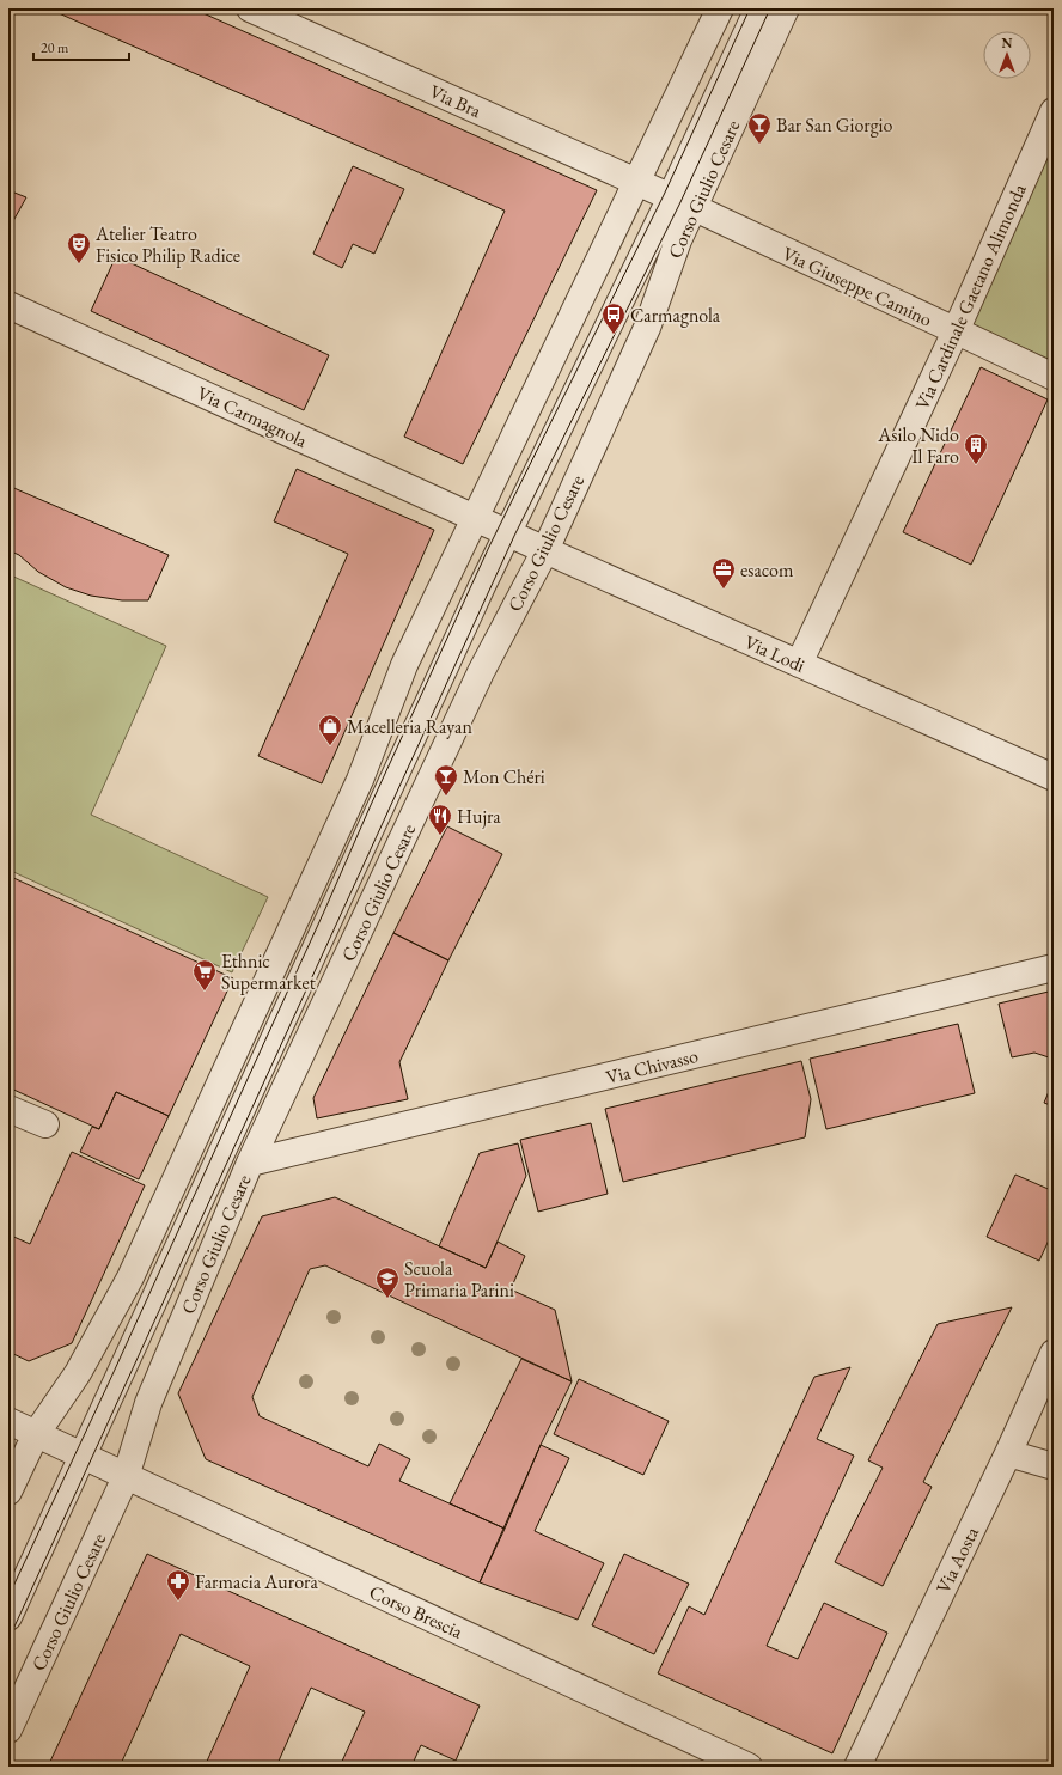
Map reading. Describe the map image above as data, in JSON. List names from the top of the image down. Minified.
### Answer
{"streets":{"street":["Via Bra","Corso Giulio Cesare","Via Giuseppe Camino","Via Cardinale Gaetano Alimonda","Via Carmagnola","Via Lodi","Via Chivasso","Via Aosta","Corso Brescia"]},"crossings":[["Via Bra","Corso Giulio Cesare"],["Via Bra","Via Giuseppe Camino"],["Corso Giulio Cesare","Via Giuseppe Camino"],["Corso Giulio Cesare","Via Carmagnola"],["Corso Giulio Cesare","Via Lodi"],["Corso Giulio Cesare","Via Chivasso"],["Corso Giulio Cesare","Corso Brescia"],["Via Giuseppe Camino","Via Cardinale Gaetano Alimonda"],["Via Cardinale Gaetano Alimonda","Via Lodi"],["Via Carmagnola","Via Lodi"]],"places":{"bar":["Bar San Giorgio","Mon Chéri"],"theatre":["Atelier Teatro Fisico Philip Radice"],"bus stop":["Carmagnola"],"building":["Asilo Nido Il Faro"],"office":["esacom"],"shop":["Macelleria Rayan"],"restaurant":["Hujra"],"supermarket":["Ethnic Supermarket"],"school or university":["Scuola Primaria Parini"],"pharmacy":["Farmacia Aurora"]},"scale_bar":"20 m","north":"top"}
